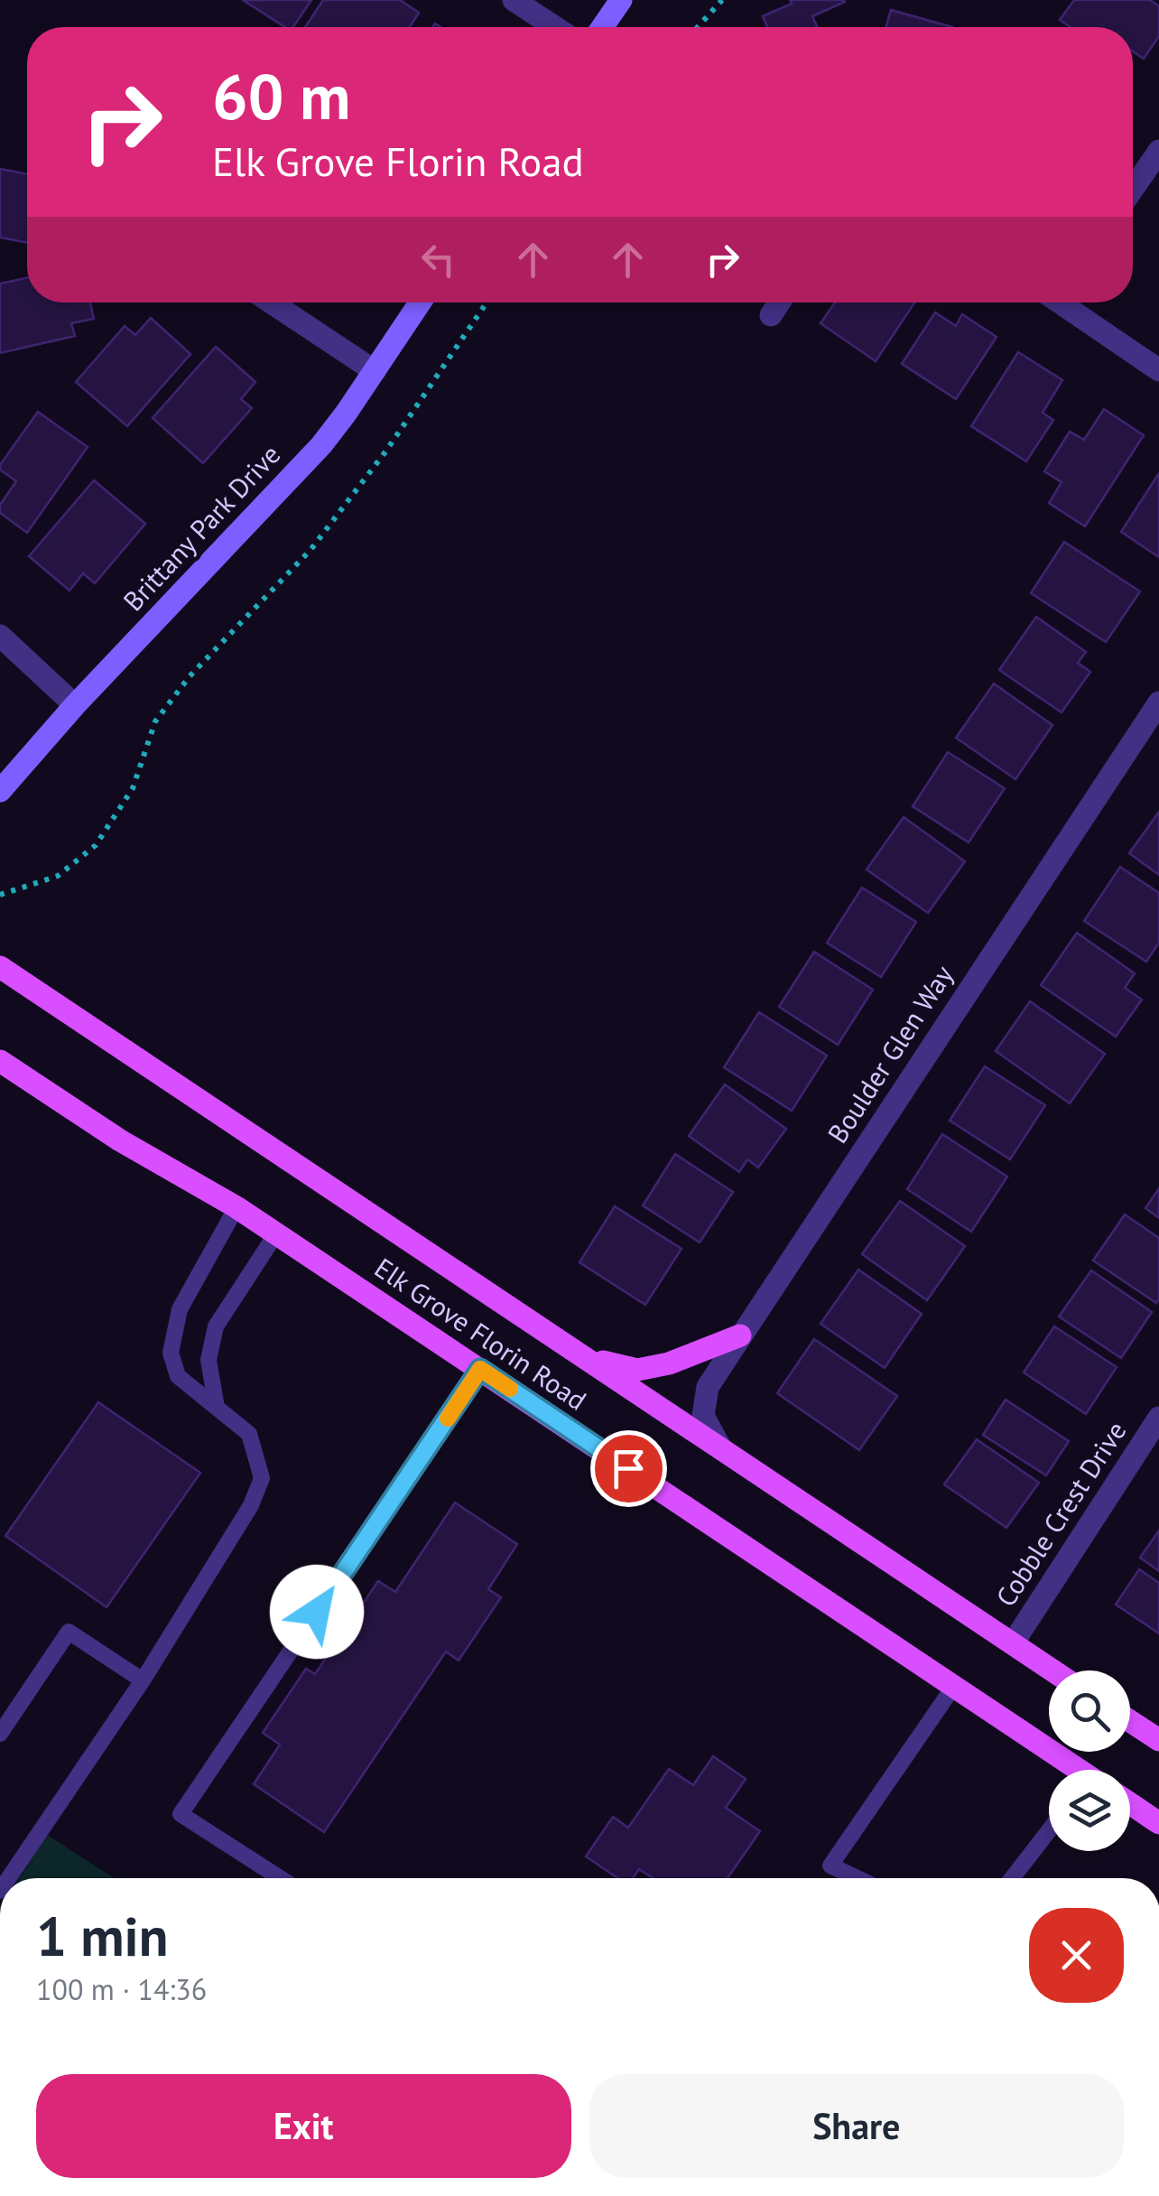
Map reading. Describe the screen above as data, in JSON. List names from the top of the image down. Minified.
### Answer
{"streets":{"main road":["Elk Grove Florin Road"],"street":["Brittany Park Drive","Boulder Glen Way","Cobble Crest Drive"]},"crossings":[["Boulder Glen Way","Elk Grove Florin Road"],["Elk Grove Florin Road","Cobble Crest Drive"]],"page":{"turn":["60 m","Elk Grove Florin Road"],"heading":["1 min","100 m · 14:36"],"buttons":["Exit","Share"]}}
